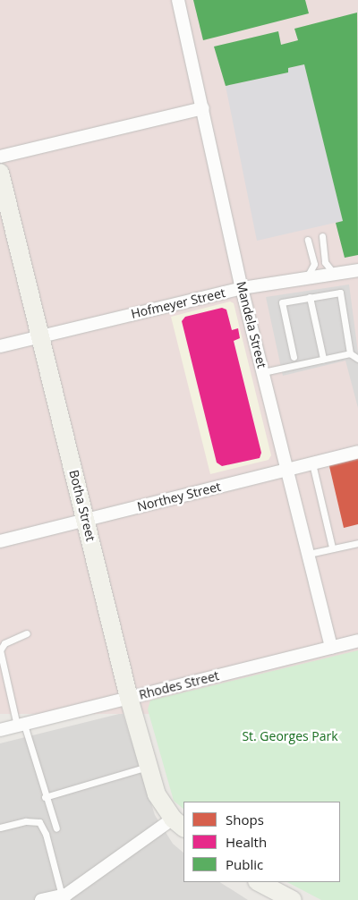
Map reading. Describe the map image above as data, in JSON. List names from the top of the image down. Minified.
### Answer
{"streets":{"main road":["Botha Street"],"street":["Hofmeyer Street","Mandela Street","Northey Street","Rhodes Street"]},"crossings":[["Hofmeyer Street","Mandela Street"],["Hofmeyer Street","Botha Street"],["Mandela Street","Northey Street"],["Mandela Street","Rhodes Street"],["Northey Street","Botha Street"],["Botha Street","Rhodes Street"]],"parks":["St. Georges Park"],"legend":["Shops","Health","Public"]}
